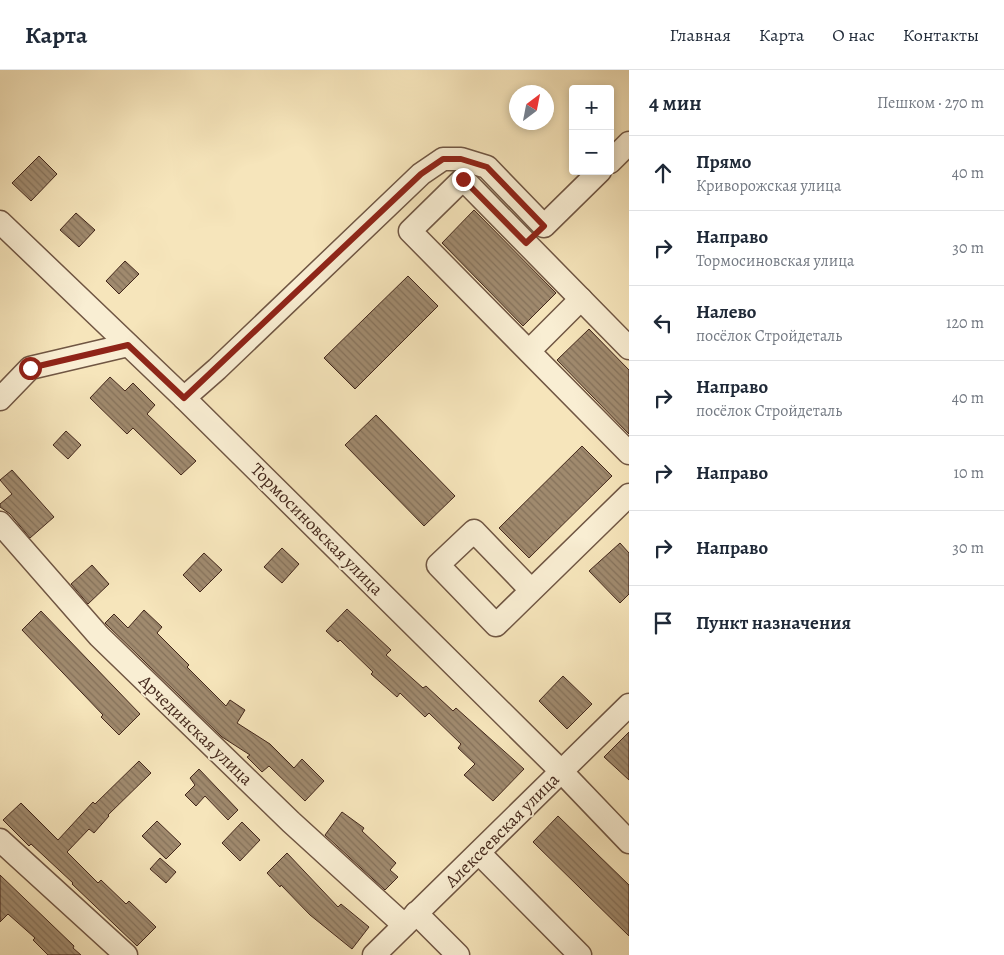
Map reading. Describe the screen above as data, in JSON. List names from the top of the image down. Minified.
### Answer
{"streets":{"street":["Тормосиновская улица","Арчединская улица","Алексеевская улица"]},"crossings":[["Тормосиновская улица","Алексеевская улица"],["Арчединская улица","Алексеевская улица"]],"north":"top right","page":{"header":"Карта","nav":["Главная","Карта","О нас","Контакты"],"heading":["4 мин","Пешком · 270 m"],"map_buttons":["+","−"],"list":[["Прямо","Криворожская улица","40 m"],["Направо","Тормосиновская улица","30 m"],["Налево","посёлок Стройдеталь","120 m"],["Направо","посёлок Стройдеталь","40 m"],["Направо","10 m"],["Направо","30 m"],"Пункт назначения"]}}
